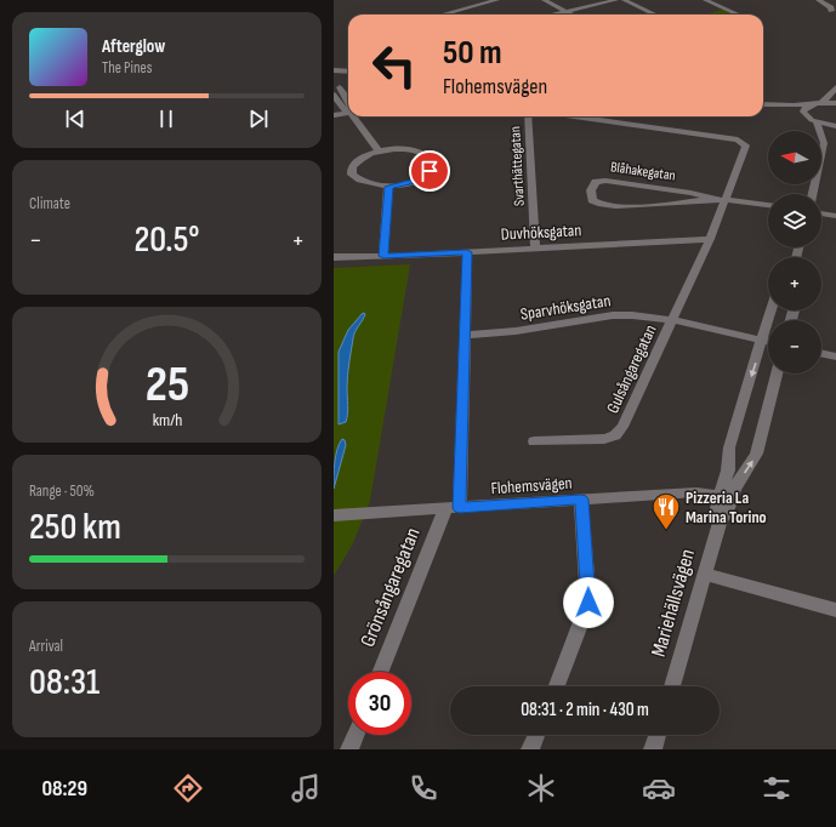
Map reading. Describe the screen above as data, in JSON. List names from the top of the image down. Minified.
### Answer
{"streets":{"street":["Svarthättegatan","Blåhakegatan","Duvhöksgatan","Sparvhöksgatan","Gulsångaregatan","Flohemsvägen","Grönsångaregatan","Mariehällsvägen"]},"crossings":[["Svarthättegatan","Duvhöksgatan"],["Sparvhöksgatan","Gulsångaregatan"],["Sparvhöksgatan","Mariehällsvägen"],["Flohemsvägen","Grönsångaregatan"],["Flohemsvägen","Mariehällsvägen"]],"places":{"restaurant":["Pizzeria La Marina Torino"]},"north":"left","page":{"turn":["50 m","Flohemsvägen"],"song":["Afterglow","The Pines"],"map_buttons":["+","−"],"tile":["Climate",["Range · 50%","250 km"],["Arrival","08:31"]],"heat":["−","20.5°","+"],"limit":"30","trip":"08:31 · 2 min · 430 m","tabs":"08:29","gauge":["25","km/h"]}}
